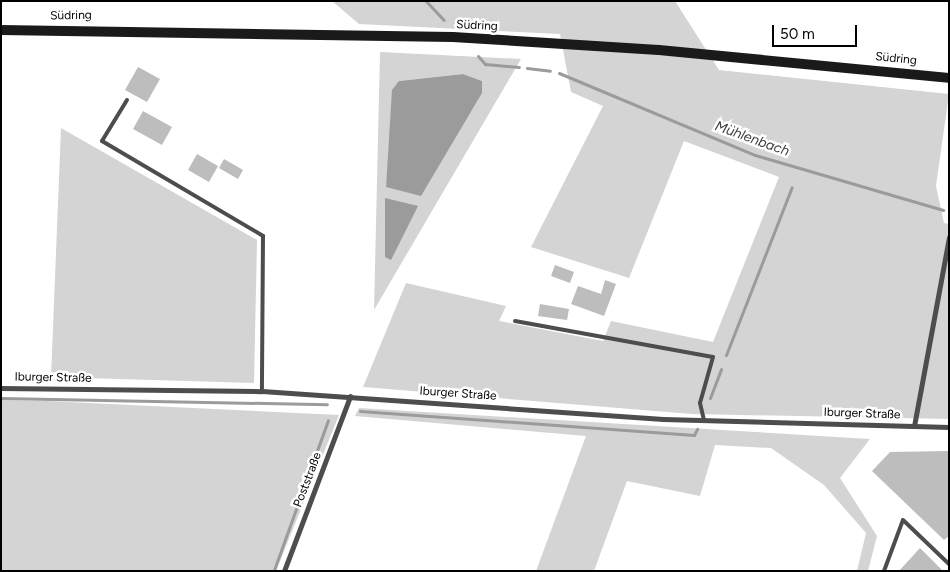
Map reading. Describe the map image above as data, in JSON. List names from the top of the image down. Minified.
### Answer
{"streets":{"main road":["Südring"],"street":["Iburger Straße","Poststraße"]},"crossings":[["Iburger Straße","Poststraße"]],"water":["Mühlenbach"],"scale_bar":"50 m"}
